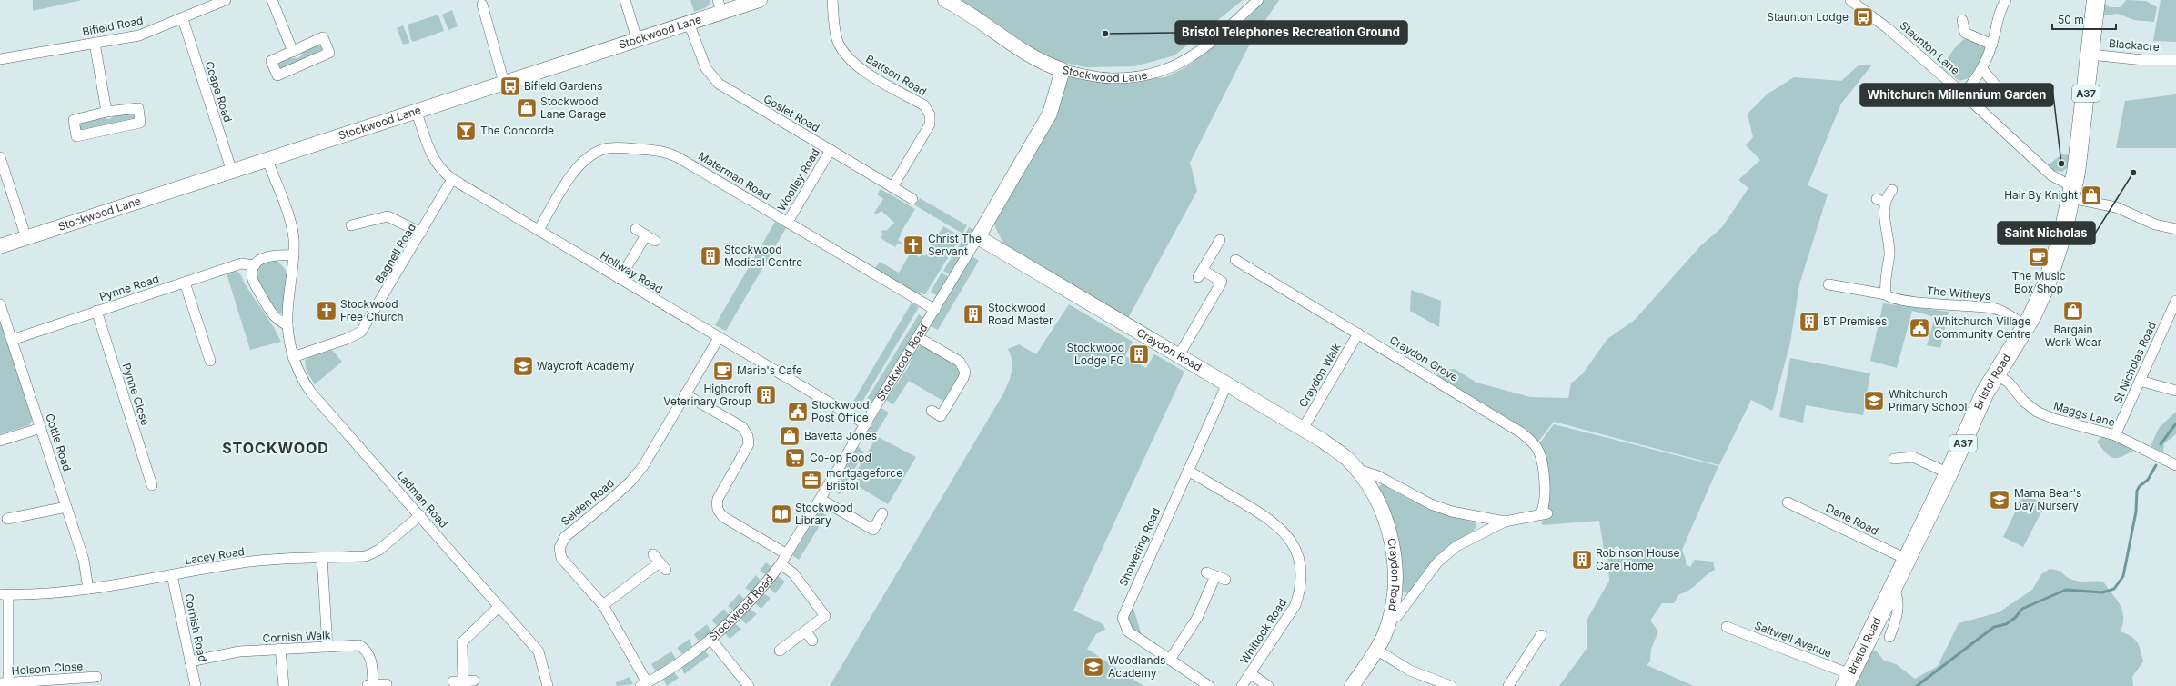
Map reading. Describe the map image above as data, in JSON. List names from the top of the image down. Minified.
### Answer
{"streets":{"highway":["A37","Bristol Road"],"street":["Bifield Road","Stockwood Lane","Blackacre","Staunton Lane","Battson Road","Coape Road","Goslet Road","Materman Road","Woolley Road","Bagnell Road","Hollway Road","Pynne Road","The Witheys","Craydon Road","Craydon Grove","St Nicholas Road","Stockwood Road","Craydon Walk","Pynne Close","Maggs Lane","Cottle Road","Ladman Road","Selden Road","Dene Road","Showering Road","Lacey Road","Cornish Road","Whittock Road","Cornish Walk","Saltwell Avenue","Holsom Close"]},"crossings":[["Bifield Road","Coape Road"],["Stockwood Lane","Coape Road"],["Stockwood Lane","Goslet Road"],["Stockwood Lane","Hollway Road"],["Stockwood Lane","Stockwood Road"],["Stockwood Lane","Ladman Road"],["Blackacre","Bristol Road"],["Staunton Lane","Bristol Road"],["Battson Road","Goslet Road"],["Goslet Road","Woolley Road"],["Materman Road","Woolley Road"],["Materman Road","Hollway Road"],["Materman Road","Stockwood Road"],["Bagnell Road","Hollway Road"],["Bagnell Road","Ladman Road"],["Hollway Road","Stockwood Road"],["Hollway Road","Selden Road"],["Pynne Road","Pynne Close"],["Pynne Road","Cottle Road"],["The Witheys","Bristol Road"],["Craydon Road","Craydon Grove"],["Craydon Road","Stockwood Road"],["Craydon Road","Craydon Walk"],["Craydon Road","Showering Road"],["Craydon Grove","Craydon Walk"],["St Nicholas Road","Maggs Lane"],["Stockwood Road","Selden Road"],["Bristol Road","Maggs Lane"],["Bristol Road","Dene Road"],["Bristol Road","Saltwell Avenue"],["Cottle Road","Lacey Road"],["Ladman Road","Lacey Road"],["Showering Road","Whittock Road"],["Lacey Road","Cornish Road"],["Cornish Road","Cornish Walk"]],"districts":["STOCKWOOD"],"places":{"bus stop":["Staunton Lodge","Bifield Gardens"],"other":["Bristol Telephones Recreation Ground","Whitchurch Millennium Garden","Saint Nicholas"],"shop":["Stockwood Lane Garage","Hair By Knight","Bargain Work Wear","Bavetta Jones"],"bar":["The Concorde"],"church":["Christ The Servant","Stockwood Free Church"],"building":["Stockwood Medical Centre","Stockwood Road Master","BT Premises","Stockwood Lodge FC","Highcroft Veterinary Group","Robinson House Care Home"],"cafe":["The Music Box Shop","Mario's Cafe"],"public building":["Whitchurch Village Community Centre","Stockwood Post Office"],"school or university":["Waycroft Academy","Whitchurch Primary School","Mama Bear's Day Nursery","Woodlands Academy"],"supermarket":["Co-op Food"],"office":["mortgageforce Bristol"],"library":["Stockwood Library"]},"scale_bar":"50 m"}
